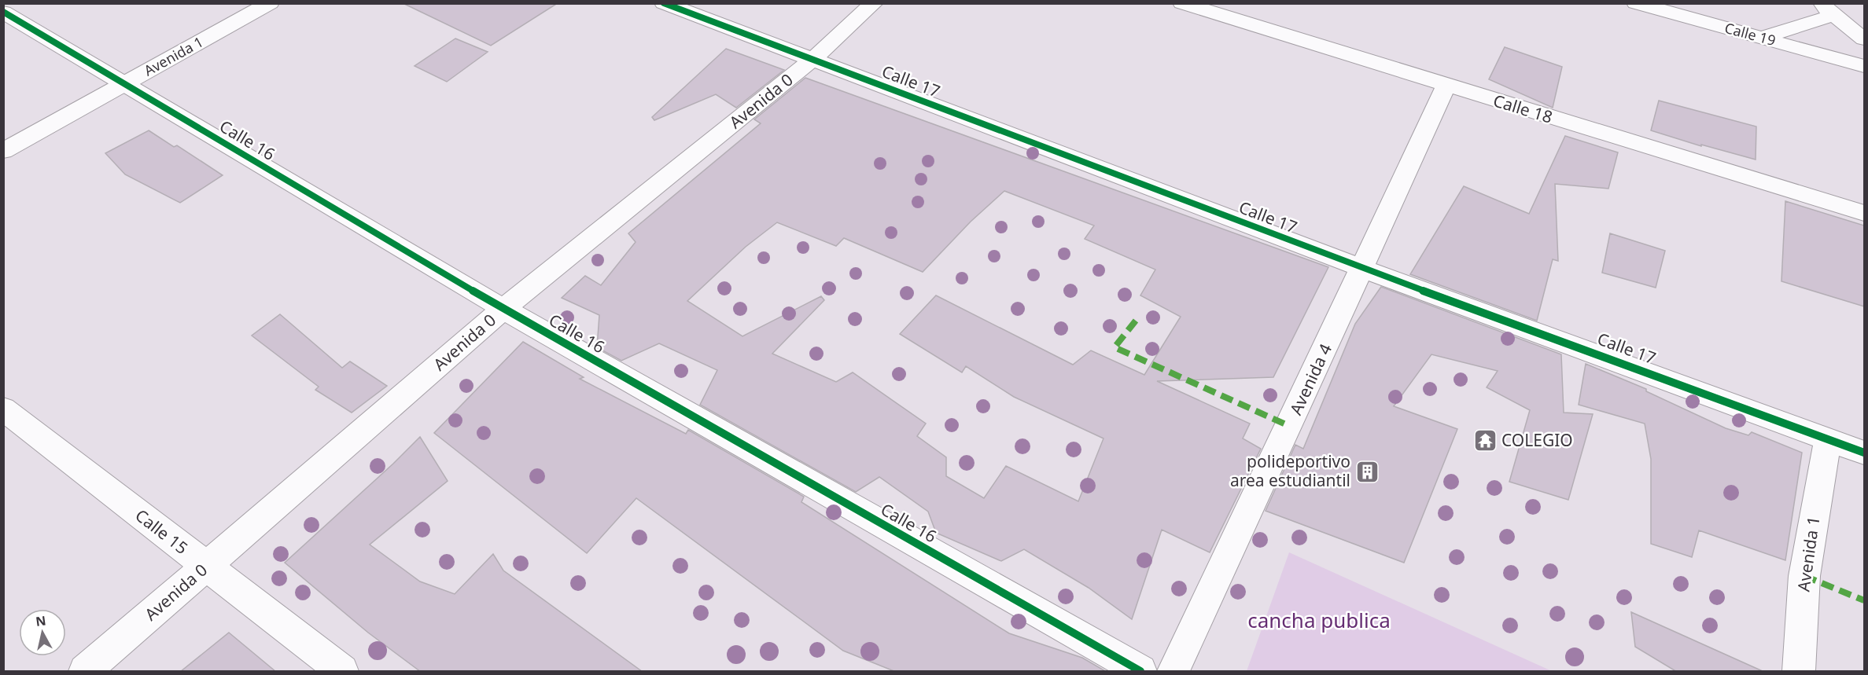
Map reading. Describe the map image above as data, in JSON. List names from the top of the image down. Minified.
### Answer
{"streets":{"street":["Calle 19","Avenida 1","Calle 17","Avenida 0","Calle 18","Calle 16","Avenida 4","Calle 15"]},"crossings":[["Avenida 1","Calle 17"],["Avenida 1","Calle 16"],["Calle 17","Avenida 0"],["Calle 17","Avenida 4"],["Avenida 0","Calle 16"],["Avenida 0","Calle 15"],["Calle 18","Avenida 4"]],"parks":["cancha publica"],"places":{"temple":["COLEGIO"],"building":["polideportivo area estudiantil"]},"north":"top"}
